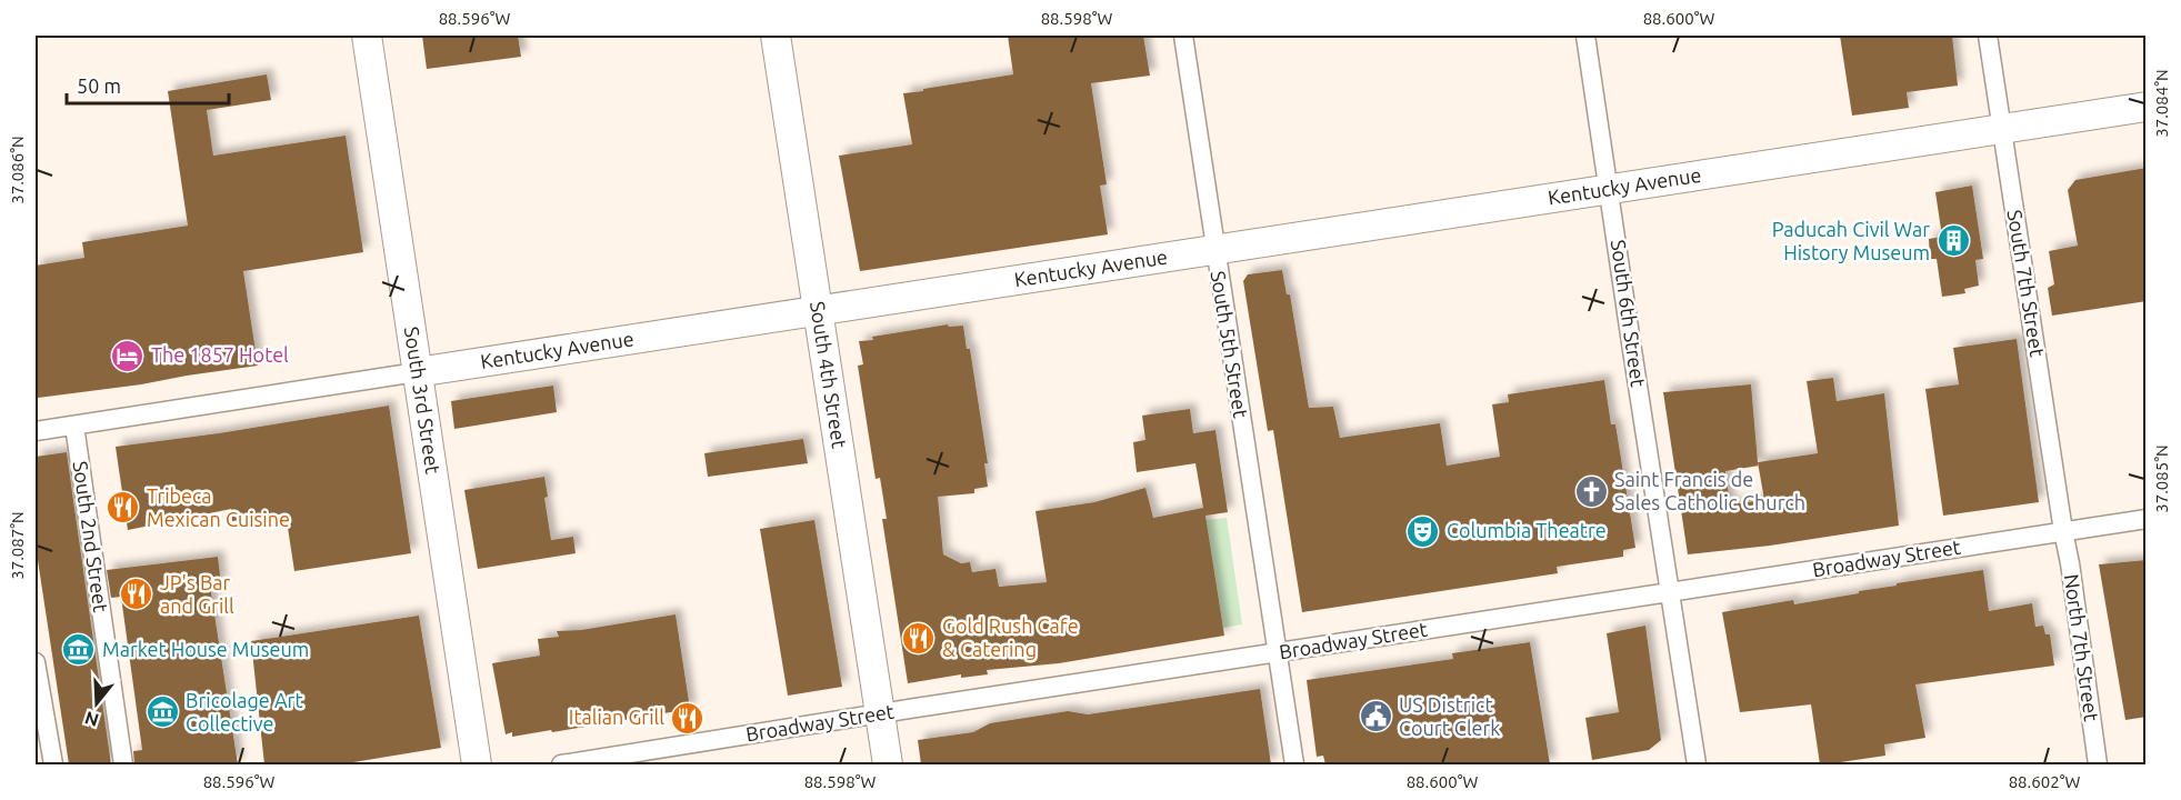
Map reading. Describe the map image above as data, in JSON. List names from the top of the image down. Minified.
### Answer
{"streets":{"main road":["Kentucky Avenue","South 4th Street","South 3rd Street"],"street":["South 7th Street","South 6th Street","South 5th Street","South 2nd Street","Broadway Street","North 7th Street"]},"crossings":[["Kentucky Avenue","South 7th Street"],["Kentucky Avenue","South 6th Street"],["Kentucky Avenue","South 5th Street"],["Kentucky Avenue","South 4th Street"],["Kentucky Avenue","South 3rd Street"],["Kentucky Avenue","South 2nd Street"],["South 7th Street","Broadway Street"],["South 7th Street","North 7th Street"],["South 6th Street","Broadway Street"],["South 5th Street","Broadway Street"],["South 4th Street","Broadway Street"],["Broadway Street","North 7th Street"]],"places":{"building":["Paducah Civil War History Museum"],"hotel":["The 1857 Hotel"],"church":["Saint Francis de Sales Catholic Church"],"restaurant":["Tribeca Mexican Cuisine","JP's Bar and Grill","Gold Rush Cafe & Catering","Italian Grill"],"theatre":["Columbia Theatre"],"museum":["Market House Museum","Bricolage Art Collective"],"public building":["US District Court Clerk"]},"scale_bar":"50 m","north":"bottom","coordinates":["88.596°W","88.598°W","88.600°W","37.084°N","37.086°N","37.085°N","37.087°N","88.602°W"]}
